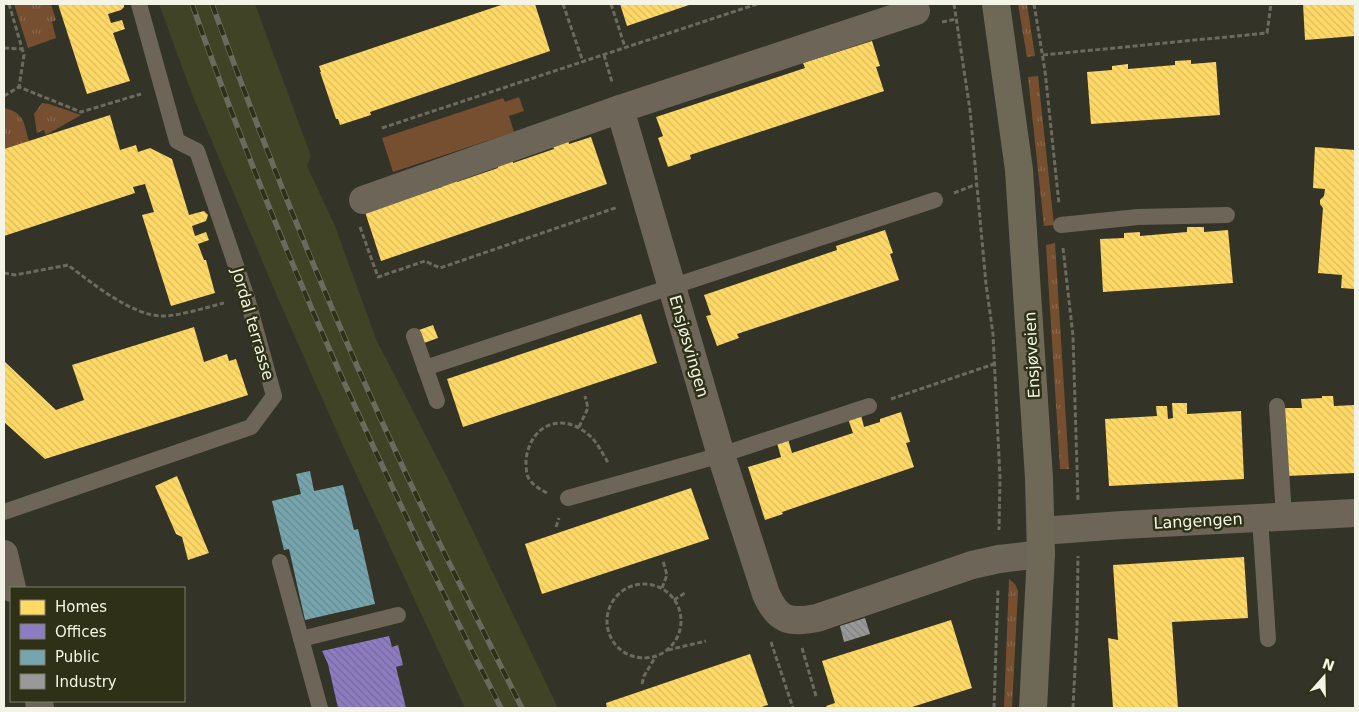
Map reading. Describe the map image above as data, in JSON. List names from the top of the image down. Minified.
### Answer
{"streets":{"main road":["Ensjøveien"],"street":["Ensjøsvingen","Langengen"],"lane":["Jordal terrasse"]},"crossings":[["Ensjøveien","Langengen"]],"legend":["Homes","Offices","Public","Industry"],"north":"top"}
